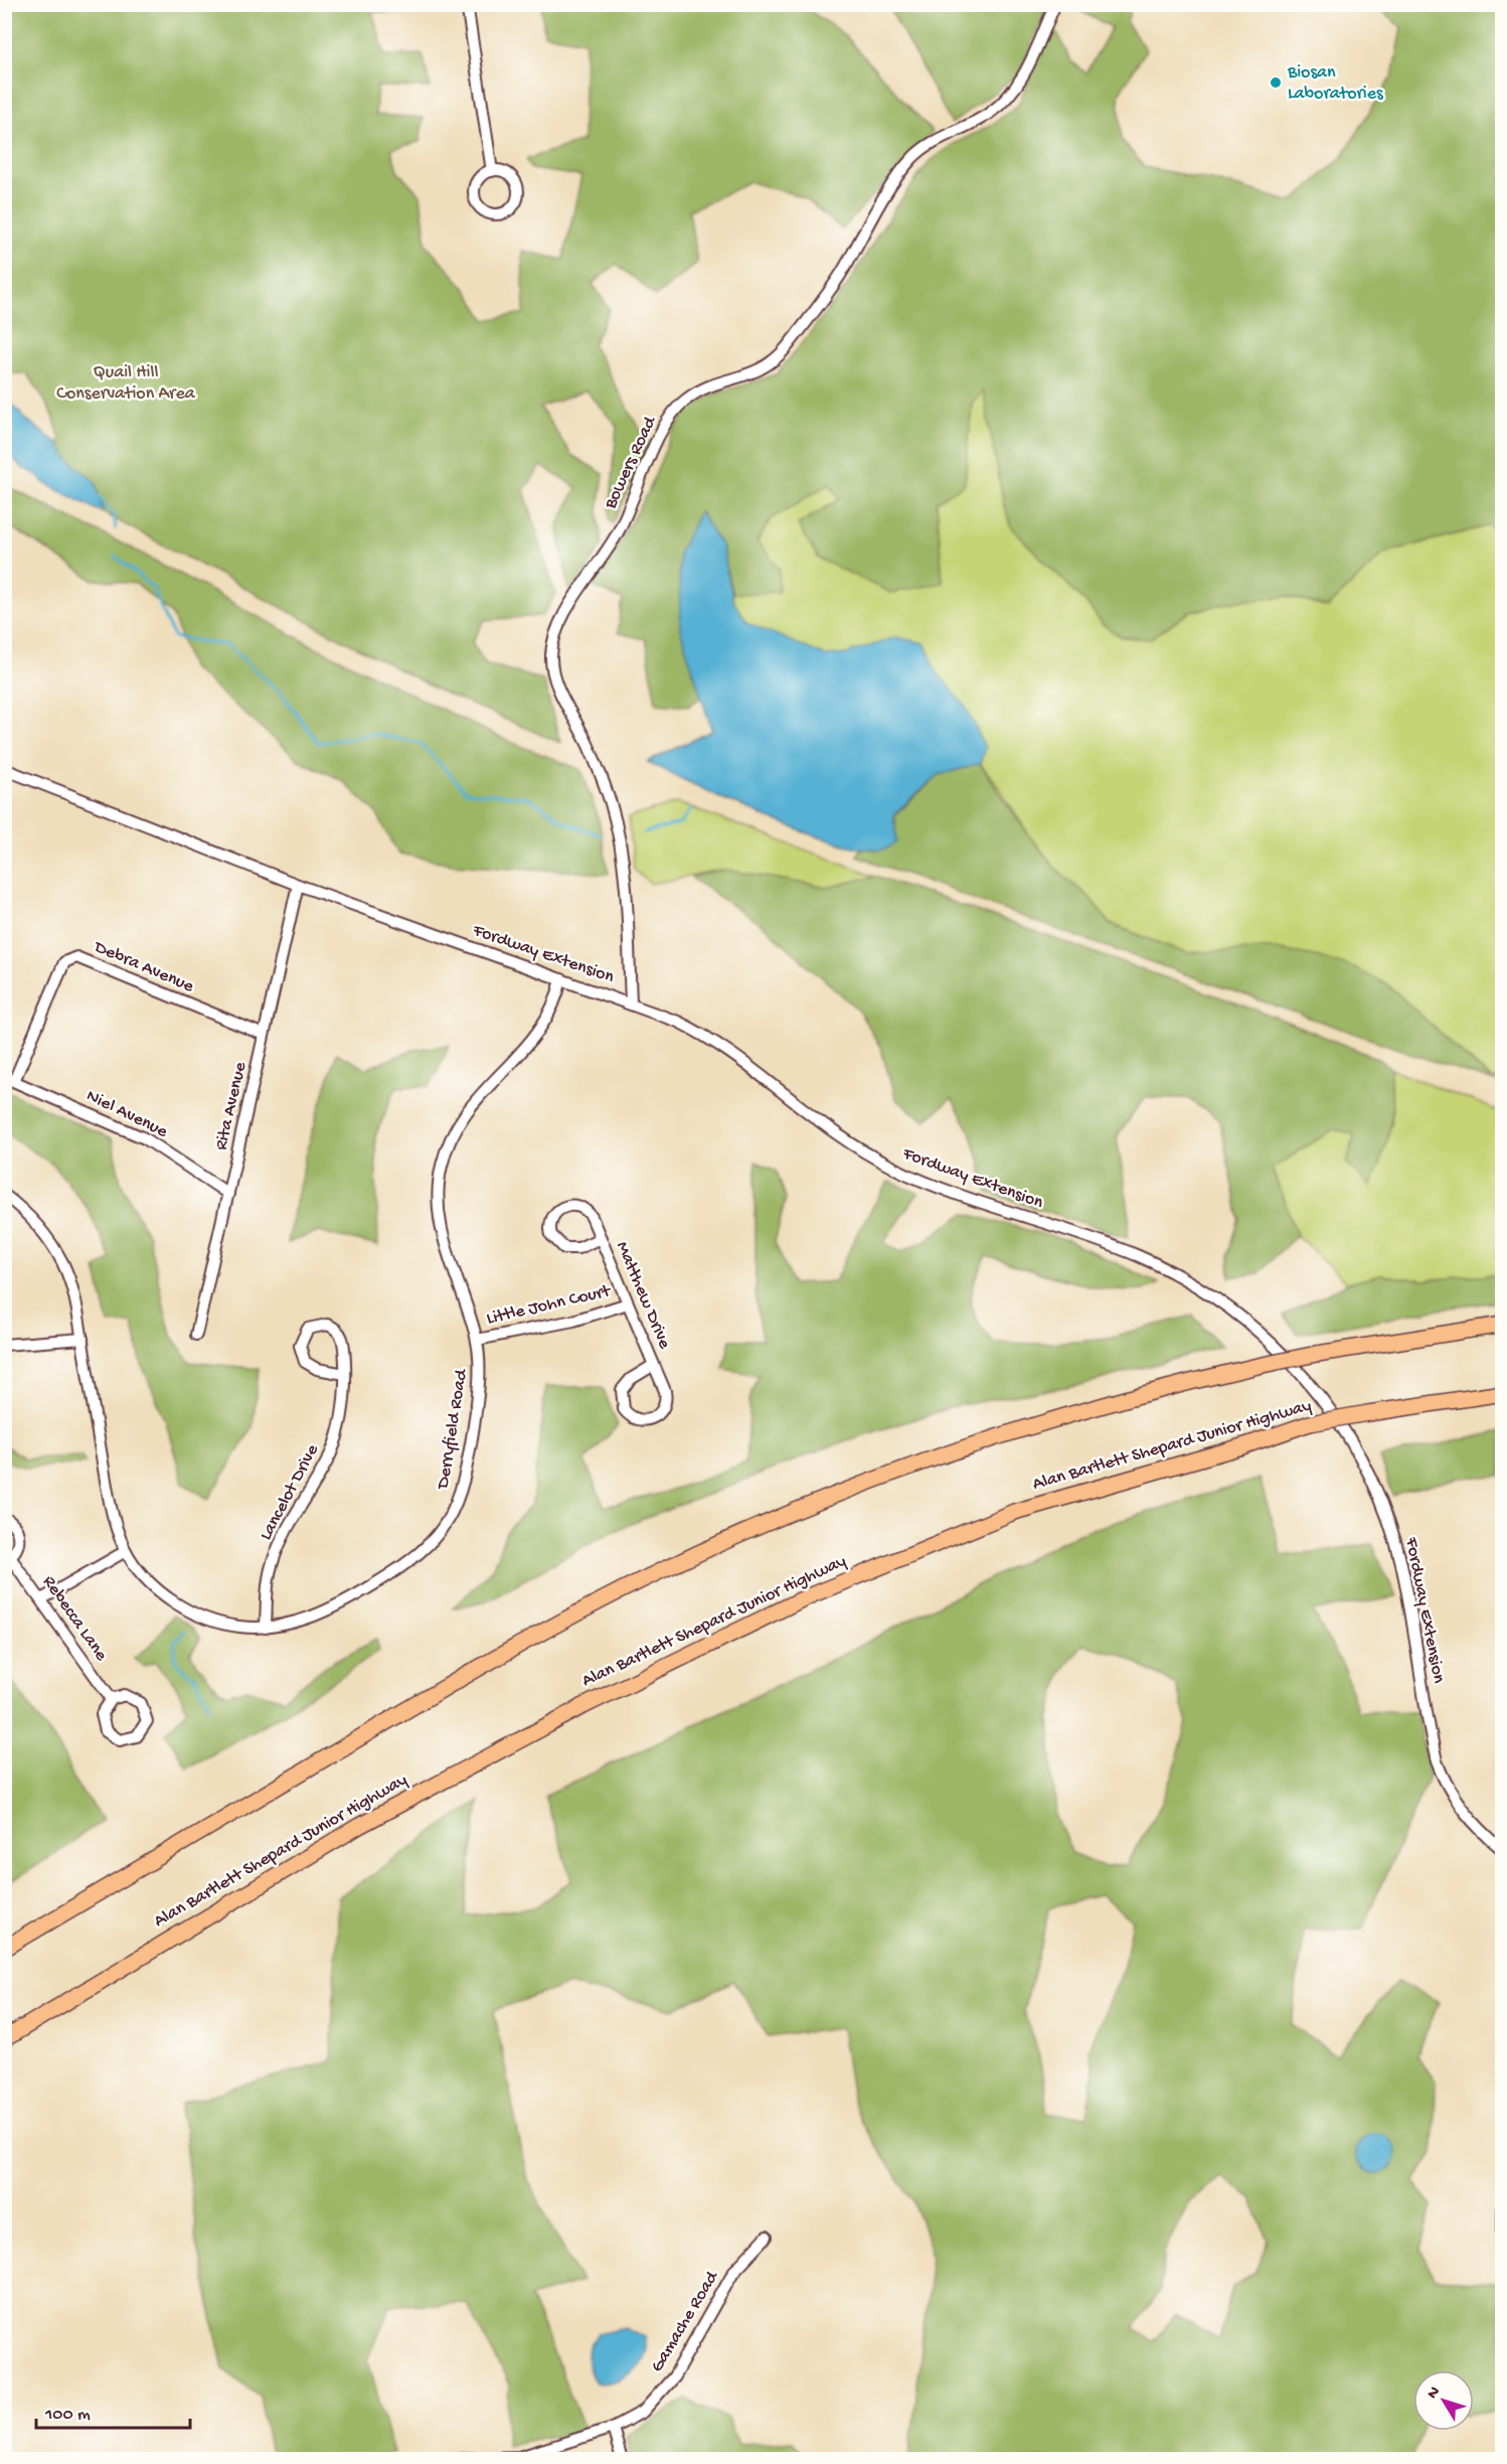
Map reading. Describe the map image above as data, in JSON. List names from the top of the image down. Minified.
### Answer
{"streets":{"highway":["Alan Bartlett Shepard Junior Highway"],"street":["Bowers Road","Fordway Extension","Debra Avenue","Rita Avenue","Niel Avenue","Matthew Drive","Little John Court","Derryfield Road","Lancelot Drive","Rebecca Lane","Gamache Road"]},"crossings":[["Bowers Road","Fordway Extension"],["Fordway Extension","Rita Avenue"],["Fordway Extension","Derryfield Road"],["Debra Avenue","Rita Avenue"],["Debra Avenue","Niel Avenue"],["Rita Avenue","Niel Avenue"],["Matthew Drive","Little John Court"],["Little John Court","Derryfield Road"],["Derryfield Road","Lancelot Drive"]],"parks":["Quail Hill Conservation Area"],"places":["Biosan Laboratories"],"scale_bar":"100 m","north":"top left"}
